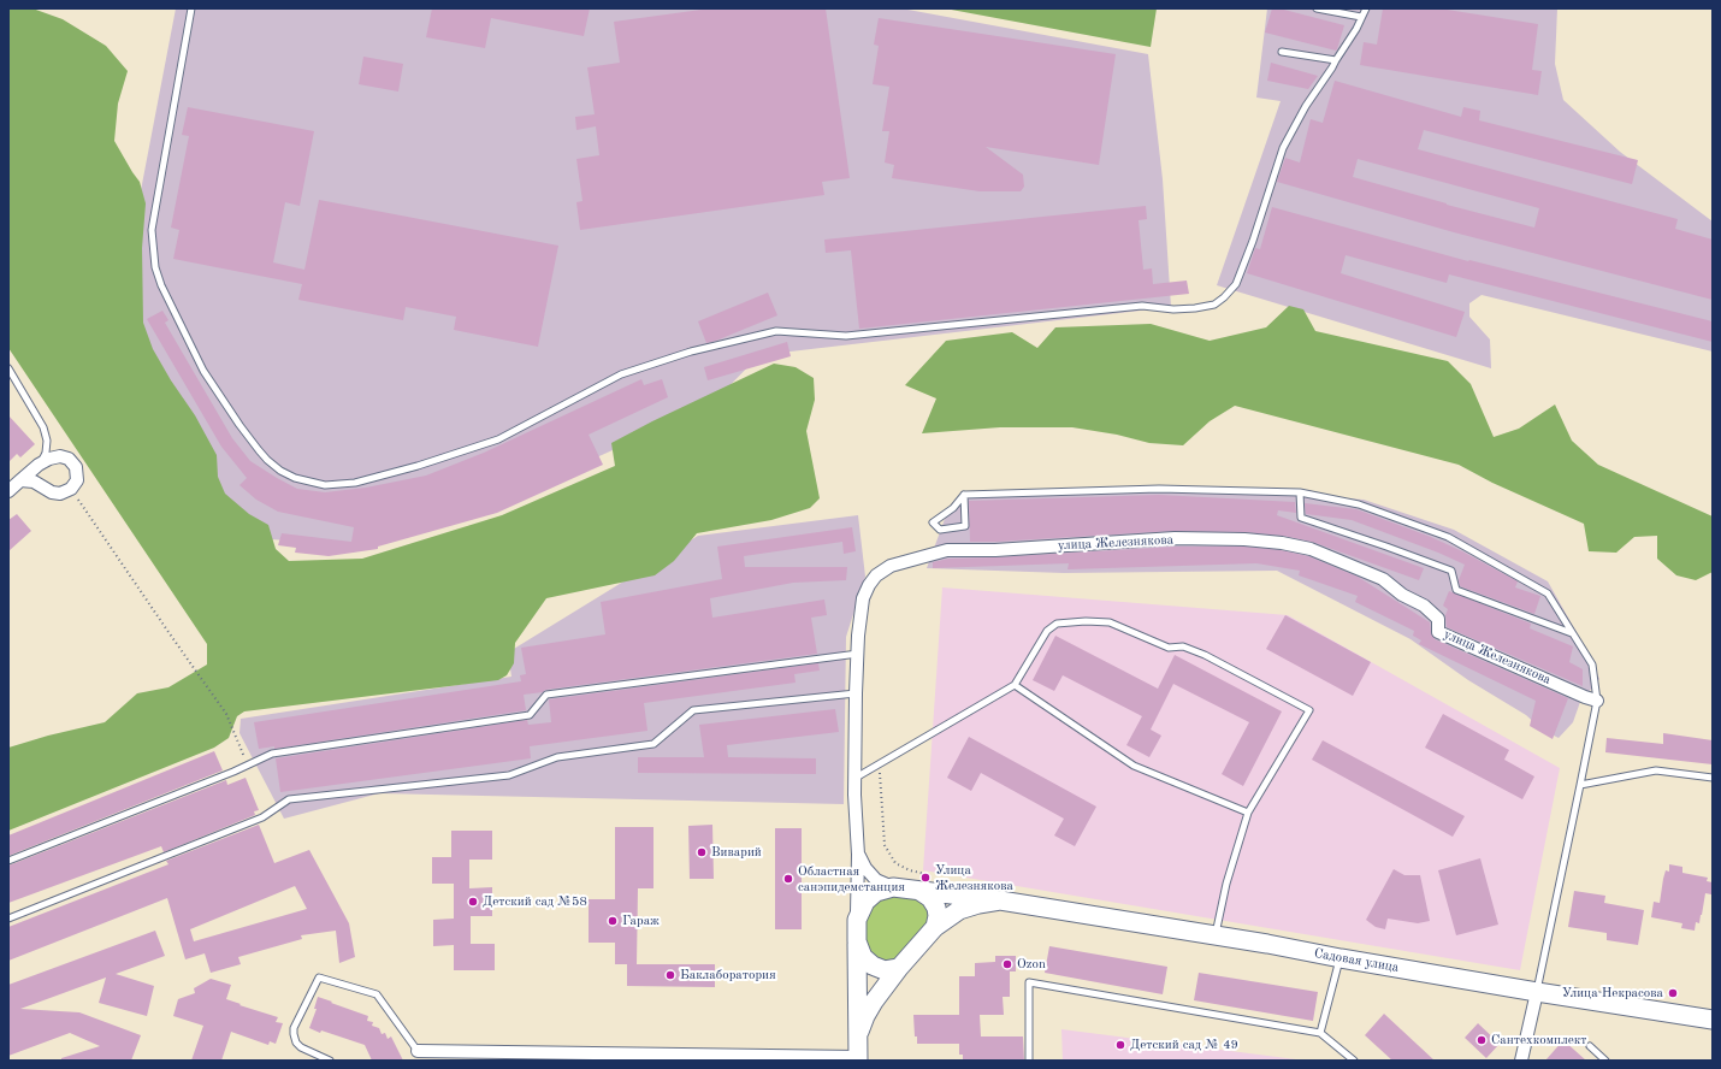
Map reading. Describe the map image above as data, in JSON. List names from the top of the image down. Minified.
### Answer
{"streets":{"main road":["Садовая улица"],"street":["улица Железнякова"]},"crossings":[["улица Железнякова","Садовая улица"]],"places":["Виварий","Улица Железнякова","Областная санэпидемстанция","Детский сад №58","Гараж","Ozon","Баклаборатория","Улица Некрасова","Сантехкомплект","Детский сад № 49"]}
